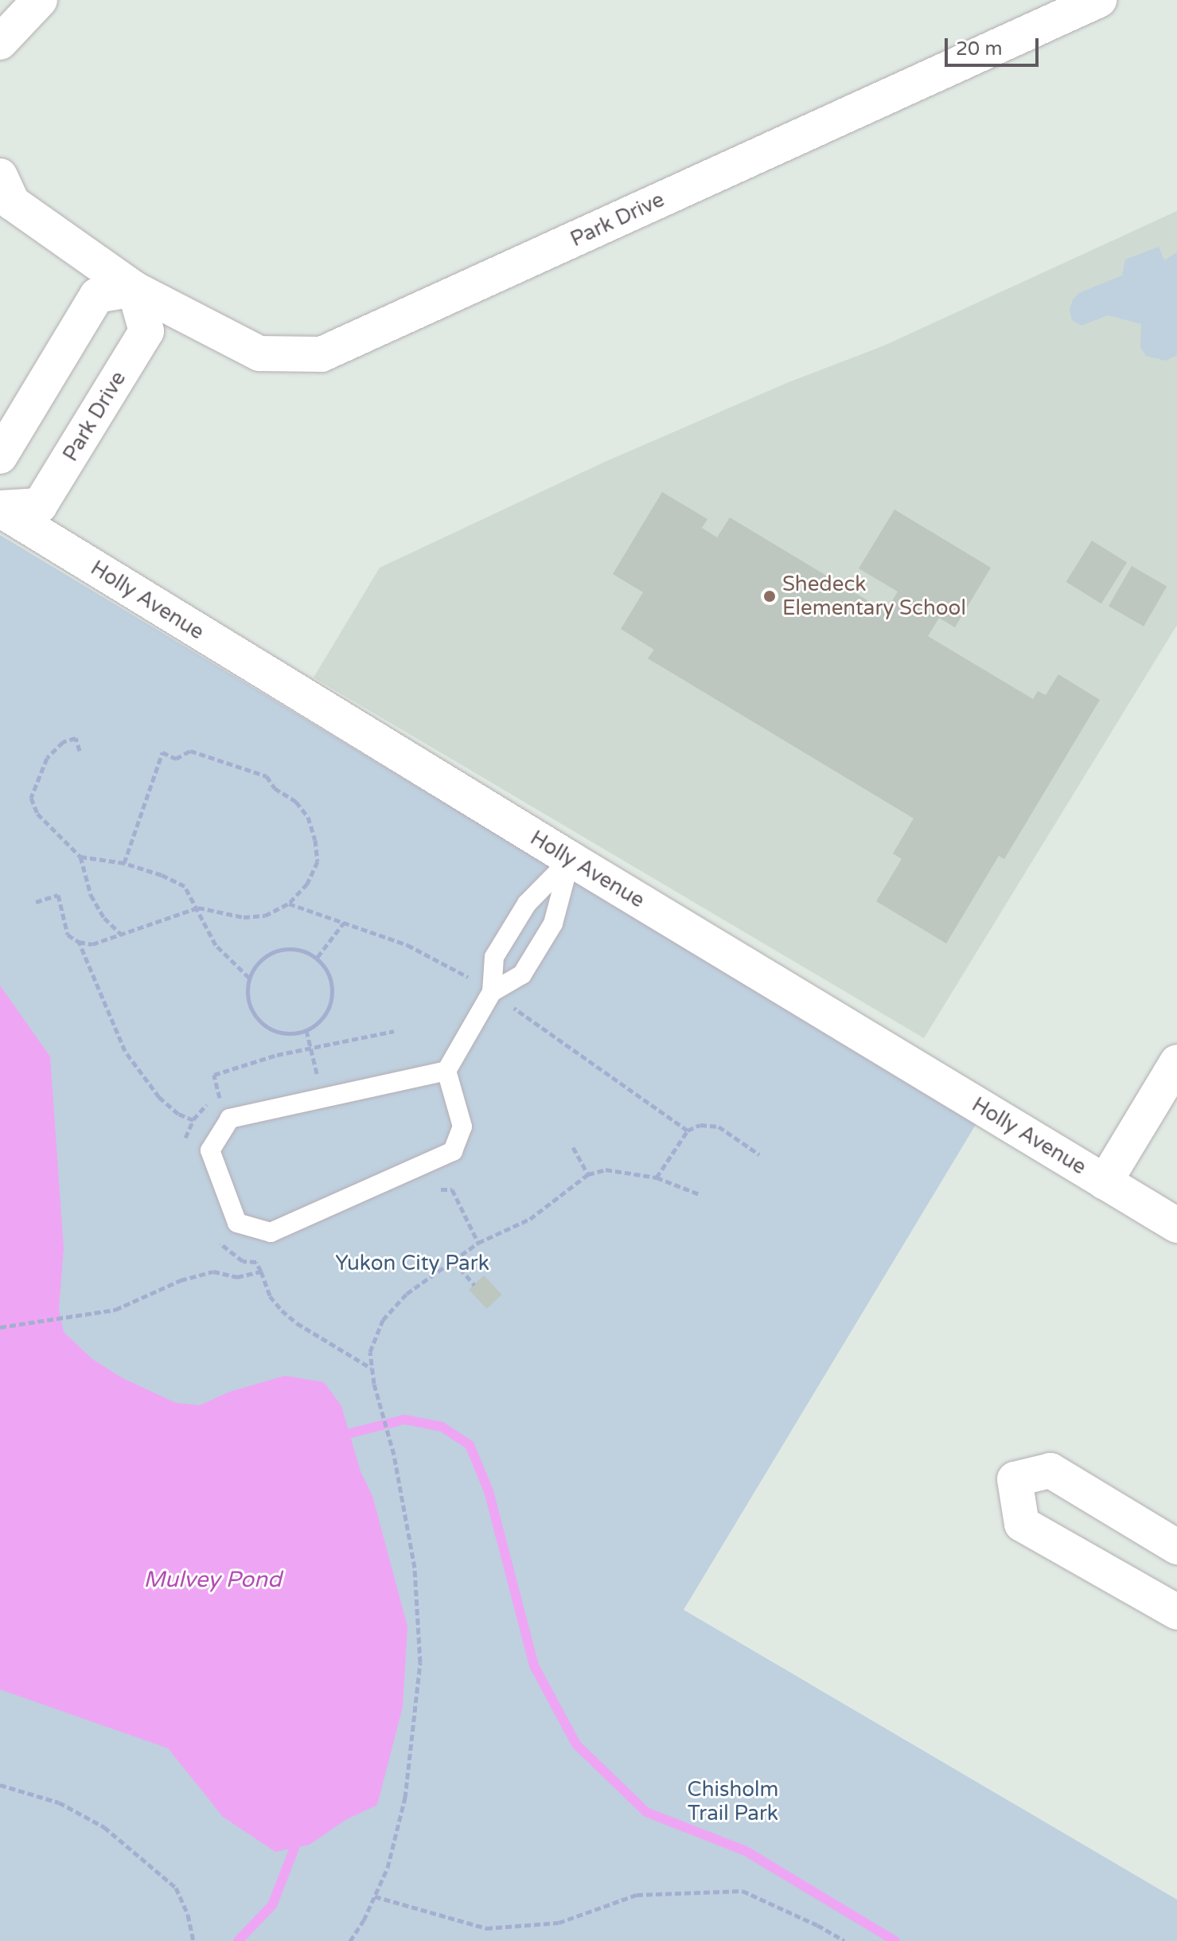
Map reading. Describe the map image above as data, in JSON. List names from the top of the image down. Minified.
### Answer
{"streets":{"street":["Park Drive","Holly Avenue"]},"crossings":[["Park Drive","Holly Avenue"]],"water":["Mulvey Pond"],"parks":["Yukon City Park","Chisholm Trail Park"],"places":["Shedeck Elementary School"],"scale_bar":"20 m"}
